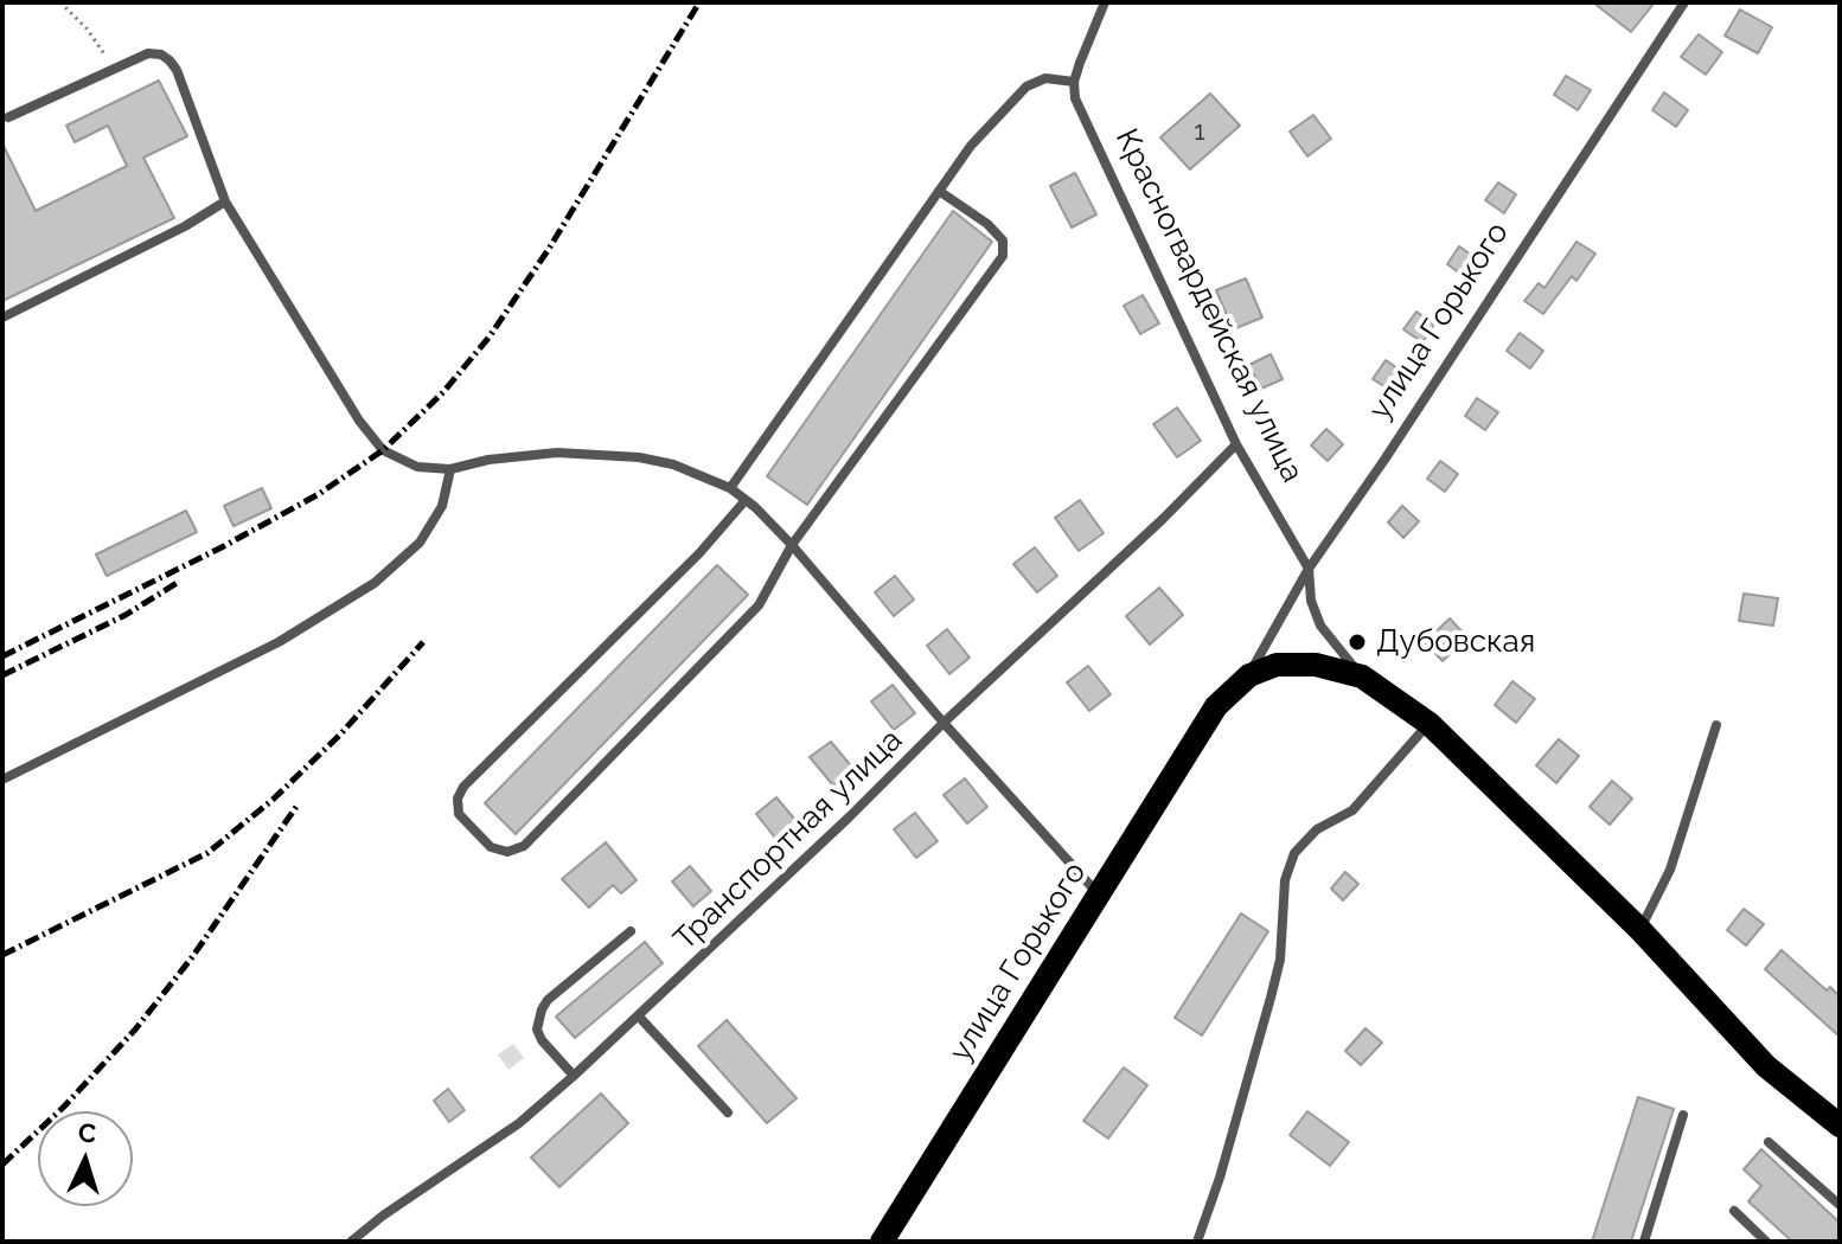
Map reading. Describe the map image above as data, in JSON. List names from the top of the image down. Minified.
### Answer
{"streets":{"main road":["улица Горького"],"lane":["Красногвардейская улица","Транспортная улица"]},"crossings":[["Красногвардейская улица","улица Горького"],["Красногвардейская улица","Транспортная улица"]],"places":["Дубовская"],"house_numbers":["1"],"north":"top"}
